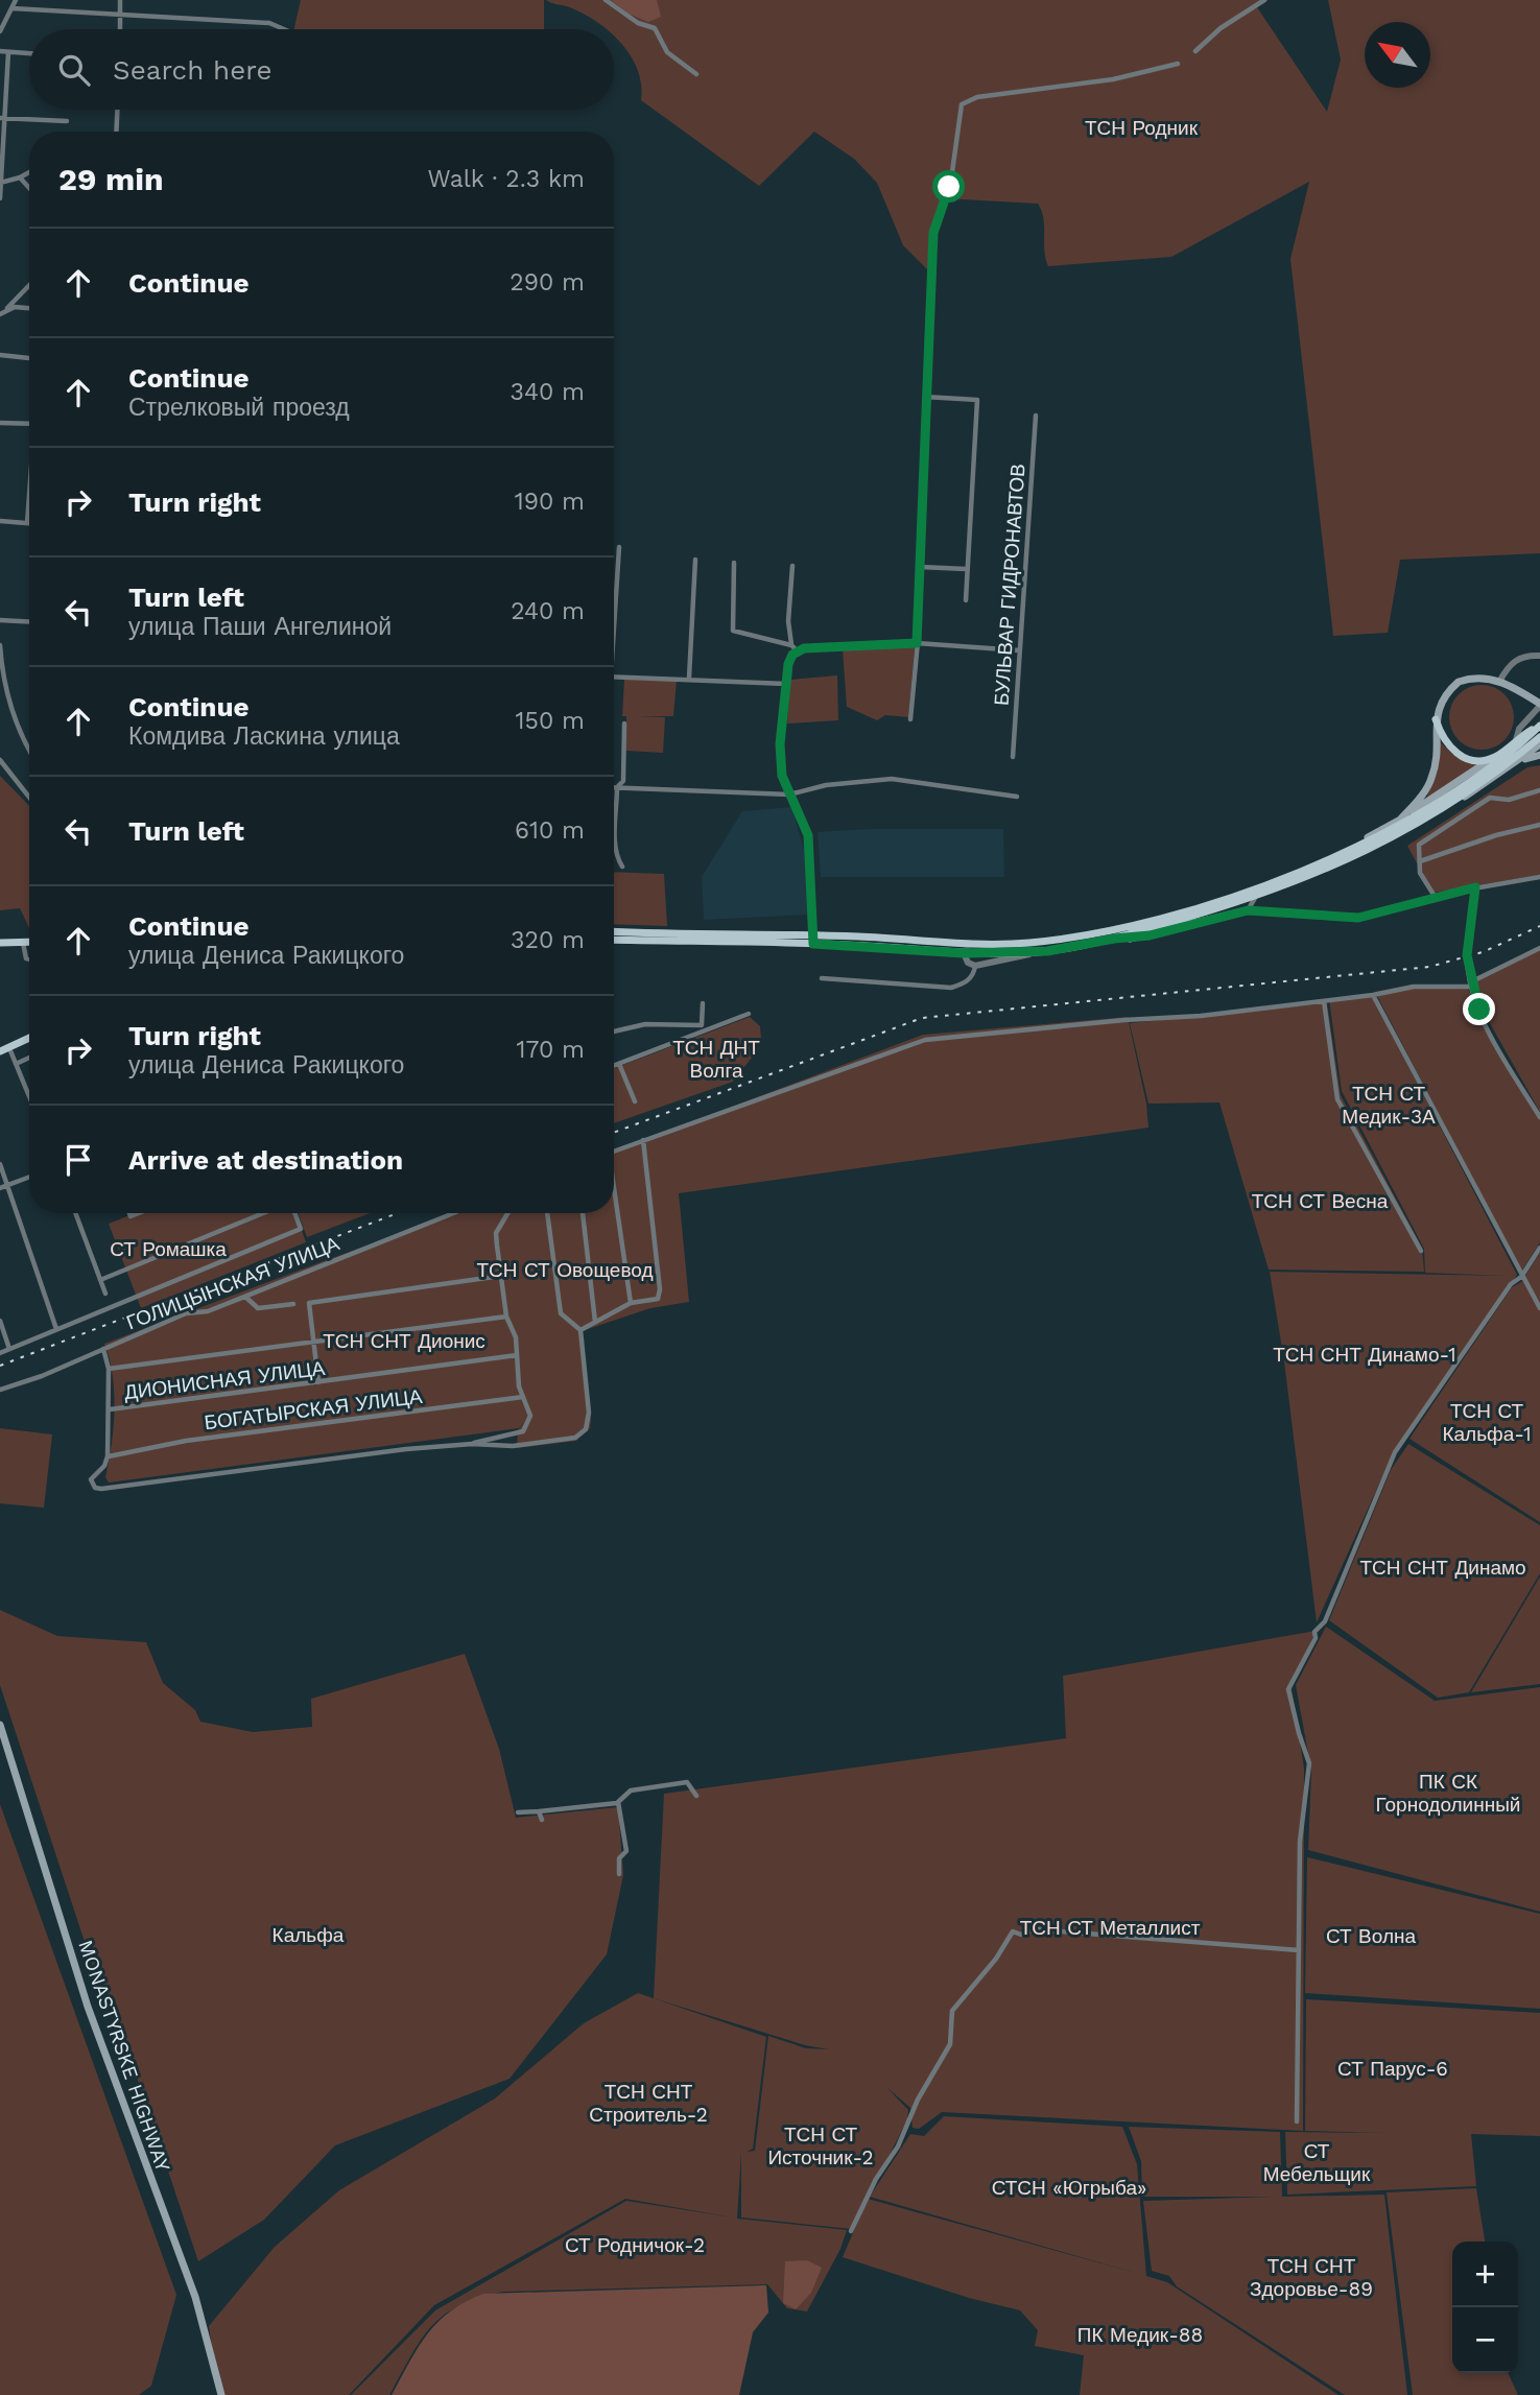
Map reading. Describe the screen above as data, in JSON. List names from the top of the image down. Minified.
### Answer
{"streets":{"main road":["MONASTYRSKE HIGHWAY"],"street":["БУЛЬВАР ГИДРОНАВТОВ","ГОЛИЦЫНСКАЯ УЛИЦА","ДИОНИСНАЯ УЛИЦА","БОГАТЫРСКАЯ УЛИЦА"]},"parks":["ТСН Родник","ТСН ДНТ Волга","ТСН СТ Медик-3А","ТСН СТ Весна","СТ Ромашка","ТСН СТ Овощевод","ТСН СНТ Дионис","ТСН СНТ Динамо-1","ТСН СТ Кальфа-1","ТСН СНТ Динамо","ПК СК Горнодолинный","ТСН СТ Металлист","Кальфа","СТ Волна","СТ Парус-6","ТСН СНТ Строитель-2","ТСН СТ Источник-2","СТ Мебельщик","СТСН «Югрыба»","СТ Родничок-2","ТСН СНТ Здоровье-89","ПК Медик-88"],"north":"top left","page":{"search":"Search here","heading":["29 min","Walk · 2.3 km"],"list":[["Continue","290 m"],["Continue","Стрелковый проезд","340 m"],["Turn right","190 m"],["Turn left","улица Паши Ангелиной","240 m"],["Continue","Комдива Ласкина улица","150 m"],["Turn left","610 m"],["Continue","улица Дениса Ракицкого","320 m"],["Turn right","улица Дениса Ракицкого","170 m"],"Arrive at destination"],"map_buttons":["+","−"]}}
